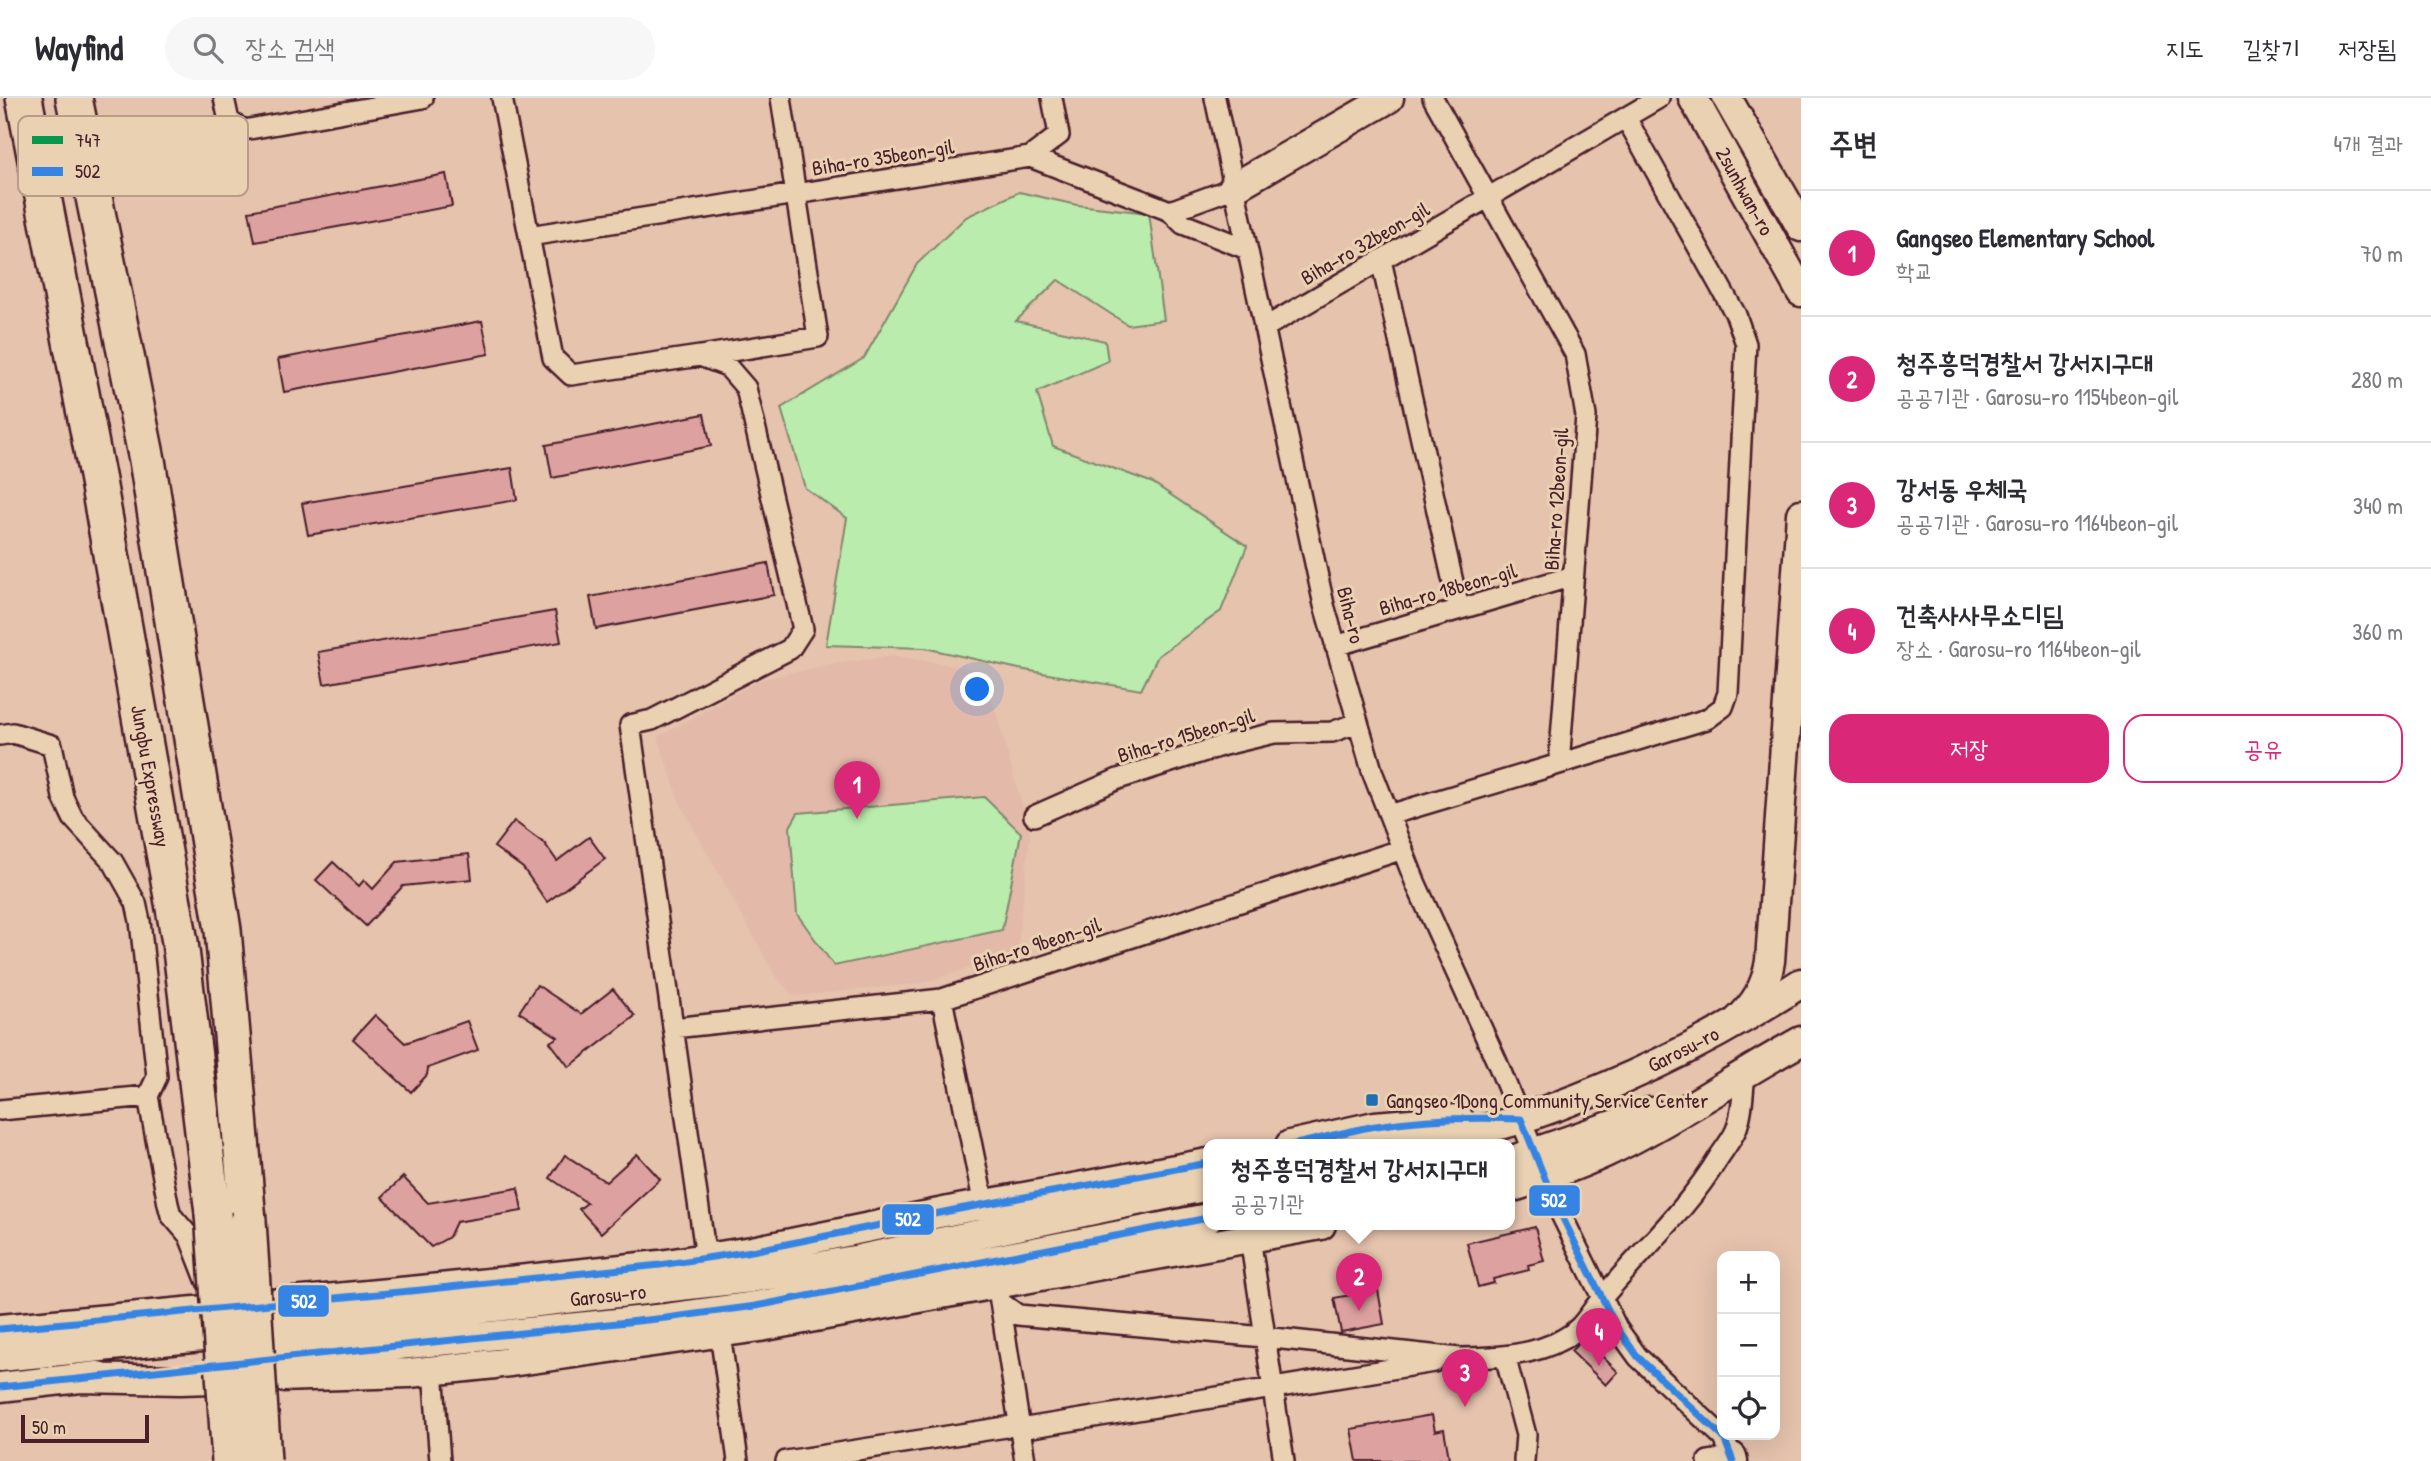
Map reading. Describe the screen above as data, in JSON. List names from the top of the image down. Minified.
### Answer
{"streets":{"highway":["Jungbu Expressway"],"main road":["2sunhwan-ro","Garosu-ro"],"street":["Biha-ro 35beon-gil","Biha-ro 32beon-gil","Biha-ro 12beon-gil","Biha-ro 18beon-gil","Biha-ro","Biha-ro 15beon-gil","Biha-ro 9beon-gil"]},"crossings":[["Biha-ro 35beon-gil","Biha-ro"],["Biha-ro 32beon-gil","Biha-ro 12beon-gil"],["Biha-ro 32beon-gil","Biha-ro"],["Biha-ro 12beon-gil","Biha-ro 18beon-gil"],["Biha-ro 18beon-gil","Biha-ro"],["Biha-ro","Biha-ro 15beon-gil"],["Biha-ro","Biha-ro 9beon-gil"],["Biha-ro","Garosu-ro"]],"places":{"transit":["Gangseo 1Dong Community Service Center"]},"lines":["transit line 502"],"legend":["747","502"],"scale_bar":"50 m","page":{"header":"Wayfind","search":"장소 검색","nav":["지도","길찾기","저장됨"],"heading":["주변","4개 결과"],"list":[{"mark":"1","name":"Gangseo Elementary School","note":"학교","value":"70 m"},{"mark":"2","name":"청주흥덕경찰서 강서지구대","note":"공공기관 · Garosu-ro 1154beon-gil","value":"280 m"},{"mark":"3","name":"강서동 우체국","note":"공공기관 · Garosu-ro 1164beon-gil","value":"340 m"},{"mark":"4","name":"건축사사무소디딤","note":"장소 · Garosu-ro 1164beon-gil","value":"360 m"}],"buttons":["저장","공유"],"pins":["1","2","4","3"],"popup":["청주흥덕경찰서 강서지구대","공공기관"],"map_buttons":["+","−"],"scale":"50 m"}}
